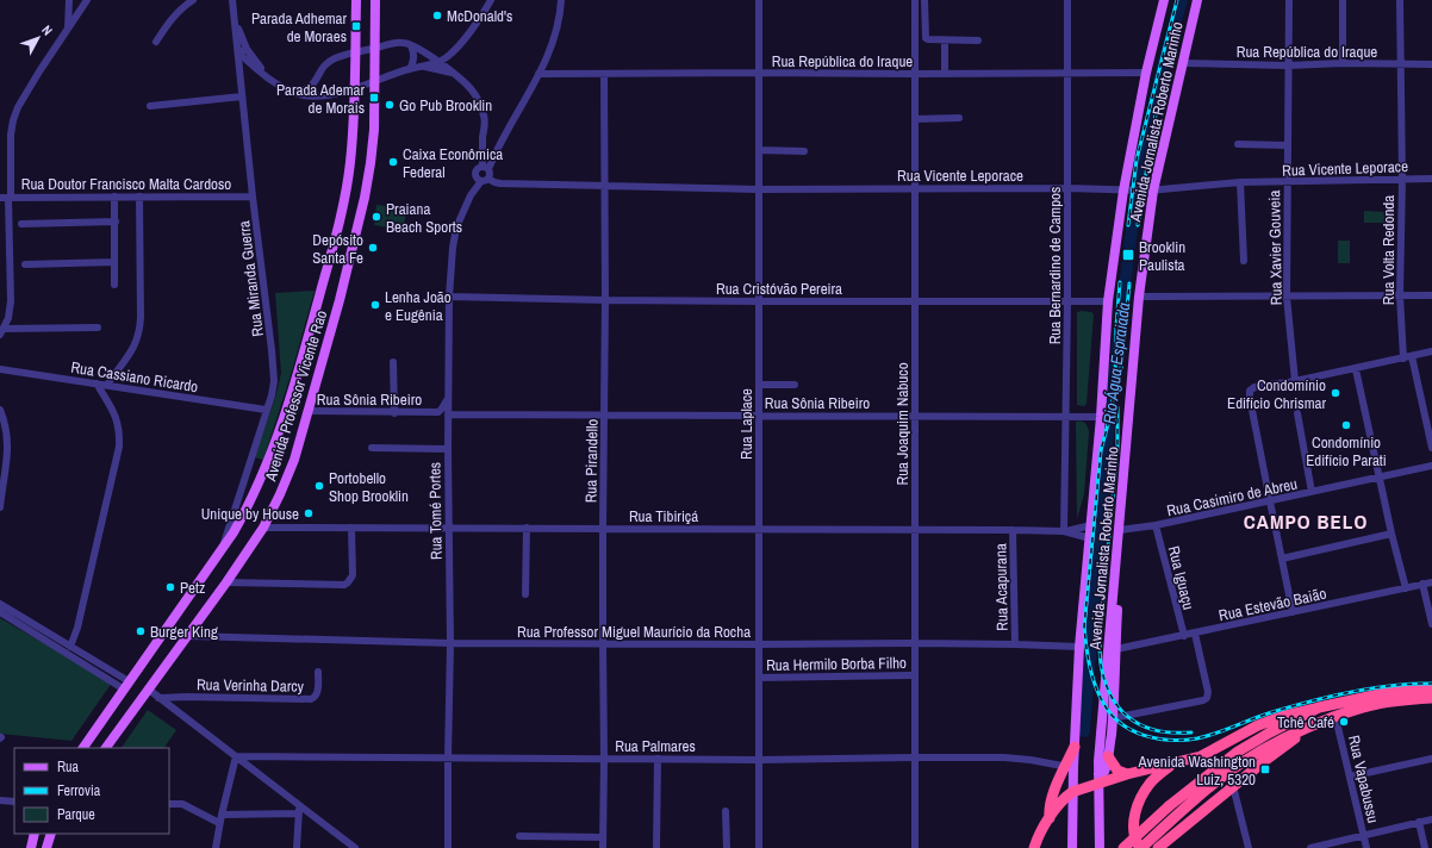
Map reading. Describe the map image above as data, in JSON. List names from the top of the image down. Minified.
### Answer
{"streets":{"main road":["Avenida Jornalista Roberto Marinho","Avenida Professor Vicente Rao"],"street":["Rua República do Iraque","Rua Vicente Leporace","Rua Doutor Francisco Malta Cardoso","Rua Xavier Gouveia","Rua Volta Redonda","Rua Bernardino de Campos","Rua Miranda Guerra","Rua Cristóvão Pereira","Rua Cassiano Ricardo","Rua Sônia Ribeiro","Rua Laplace","Rua Joaquim Nabuco","Rua Pirandello","Rua Casimiro de Abreu","Rua Tomé Portes","Rua Tibiriçá","Rua Iguaçu","Rua Acapurana","Rua Estevão Baião","Rua Professor Miguel Maurício da Rocha","Rua Hermilo Borba Filho","Rua Verinha Darcy","Rua Palmares","Rua Vapabussu"]},"crossings":[["Rua República do Iraque","Avenida Jornalista Roberto Marinho"],["Rua República do Iraque","Rua Xavier Gouveia"],["Rua República do Iraque","Rua Volta Redonda"],["Rua República do Iraque","Rua Bernardino de Campos"],["Rua República do Iraque","Rua Laplace"],["Rua República do Iraque","Rua Joaquim Nabuco"],["Rua República do Iraque","Rua Pirandello"],["Avenida Jornalista Roberto Marinho","Rua Vicente Leporace"],["Avenida Jornalista Roberto Marinho","Rua Cristóvão Pereira"],["Avenida Jornalista Roberto Marinho","Rua Sônia Ribeiro"],["Avenida Jornalista Roberto Marinho","Rua Casimiro de Abreu"],["Avenida Jornalista Roberto Marinho","Rua Tibiriçá"],["Avenida Jornalista Roberto Marinho","Rua Professor Miguel Maurício da Rocha"],["Rua Vicente Leporace","Rua Xavier Gouveia"],["Rua Vicente Leporace","Rua Volta Redonda"],["Rua Vicente Leporace","Rua Bernardino de Campos"],["Rua Vicente Leporace","Rua Laplace"],["Rua Vicente Leporace","Rua Joaquim Nabuco"],["Rua Vicente Leporace","Rua Pirandello"],["Rua Vicente Leporace","Rua Tomé Portes"],["Rua Doutor Francisco Malta Cardoso","Rua Miranda Guerra"],["Rua Bernardino de Campos","Rua Cristóvão Pereira"],["Rua Bernardino de Campos","Rua Sônia Ribeiro"],["Rua Bernardino de Campos","Rua Tibiriçá"],["Rua Miranda Guerra","Rua Cassiano Ricardo"],["Rua Miranda Guerra","Avenida Professor Vicente Rao"],["Rua Cristóvão Pereira","Rua Laplace"],["Rua Cristóvão Pereira","Rua Joaquim Nabuco"],["Rua Cristóvão Pereira","Rua Pirandello"],["Rua Cristóvão Pereira","Rua Tomé Portes"],["Avenida Professor Vicente Rao","Rua Sônia Ribeiro"],["Avenida Professor Vicente Rao","Rua Tibiriçá"],["Avenida Professor Vicente Rao","Rua Professor Miguel Maurício da Rocha"],["Rua Sônia Ribeiro","Rua Laplace"],["Rua Sônia Ribeiro","Rua Joaquim Nabuco"],["Rua Sônia Ribeiro","Rua Pirandello"],["Rua Sônia Ribeiro","Rua Tomé Portes"],["Rua Laplace","Rua Tibiriçá"],["Rua Laplace","Rua Professor Miguel Maurício da Rocha"],["Rua Laplace","Rua Hermilo Borba Filho"],["Rua Laplace","Rua Palmares"],["Rua Joaquim Nabuco","Rua Tibiriçá"],["Rua Joaquim Nabuco","Rua Professor Miguel Maurício da Rocha"],["Rua Joaquim Nabuco","Rua Hermilo Borba Filho"],["Rua Joaquim Nabuco","Rua Palmares"],["Rua Pirandello","Rua Tibiriçá"],["Rua Pirandello","Rua Professor Miguel Maurício da Rocha"],["Rua Pirandello","Rua Palmares"],["Rua Casimiro de Abreu","Rua Iguaçu"],["Rua Tomé Portes","Rua Tibiriçá"],["Rua Tomé Portes","Rua Professor Miguel Maurício da Rocha"],["Rua Tomé Portes","Rua Palmares"],["Rua Tibiriçá","Rua Acapurana"],["Rua Iguaçu","Rua Estevão Baião"],["Rua Acapurana","Rua Professor Miguel Maurício da Rocha"]],"districts":["CAMPO BELO"],"water":["Rio Água Espraiada"],"places":{"other":["McDonald's","Go Pub Brooklin","Caixa Econômica Federal","Praiana Beach Sports","Depósito Santa Fe","Lenha João e Eugênia","Condomínio Edifício Chrismar","Condomínio Edifício Parati","Portobello Shop Brooklin","Unique by House","Petz","Burger King","Tchê Café"],"transit":["Parada Adhemar de Moraes","Parada Ademar de Morais","Brooklin Paulista","Avenida Washington Luiz, 5320"]},"legend":["Rua","Ferrovia","Parque"],"north":"top right"}
